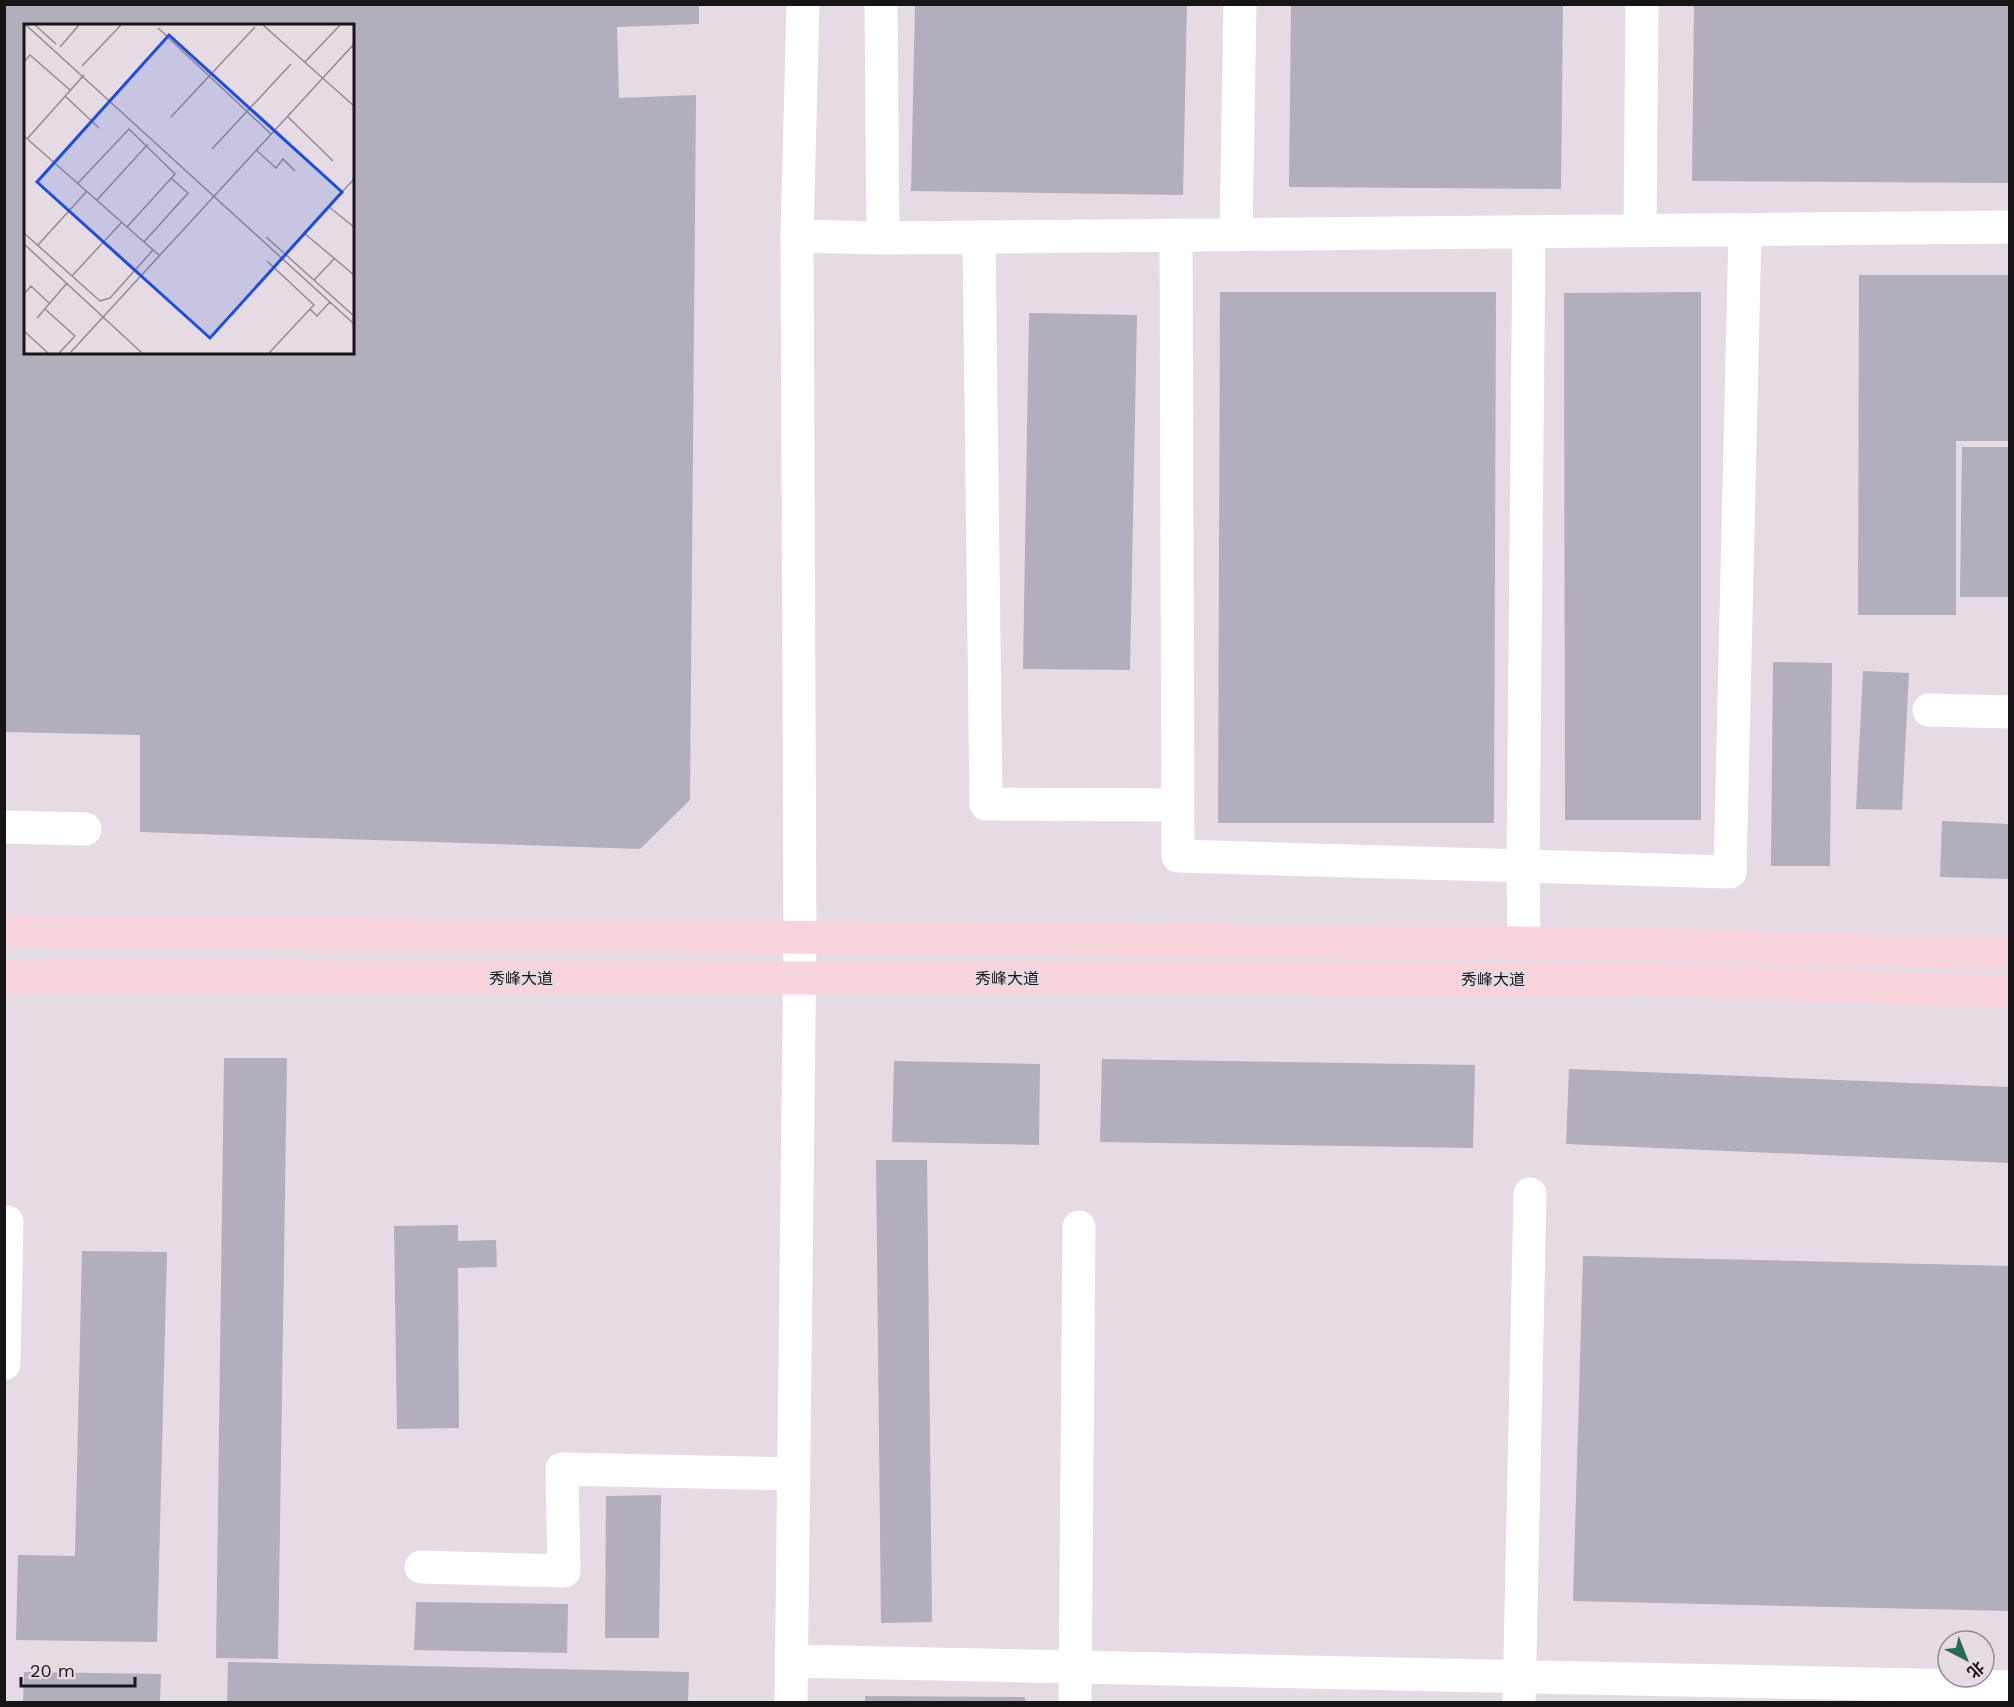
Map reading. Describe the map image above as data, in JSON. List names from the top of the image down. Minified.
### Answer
{"streets":{"main road":["秀峰大道"]},"scale_bar":"20 m","north":"bottom right"}
